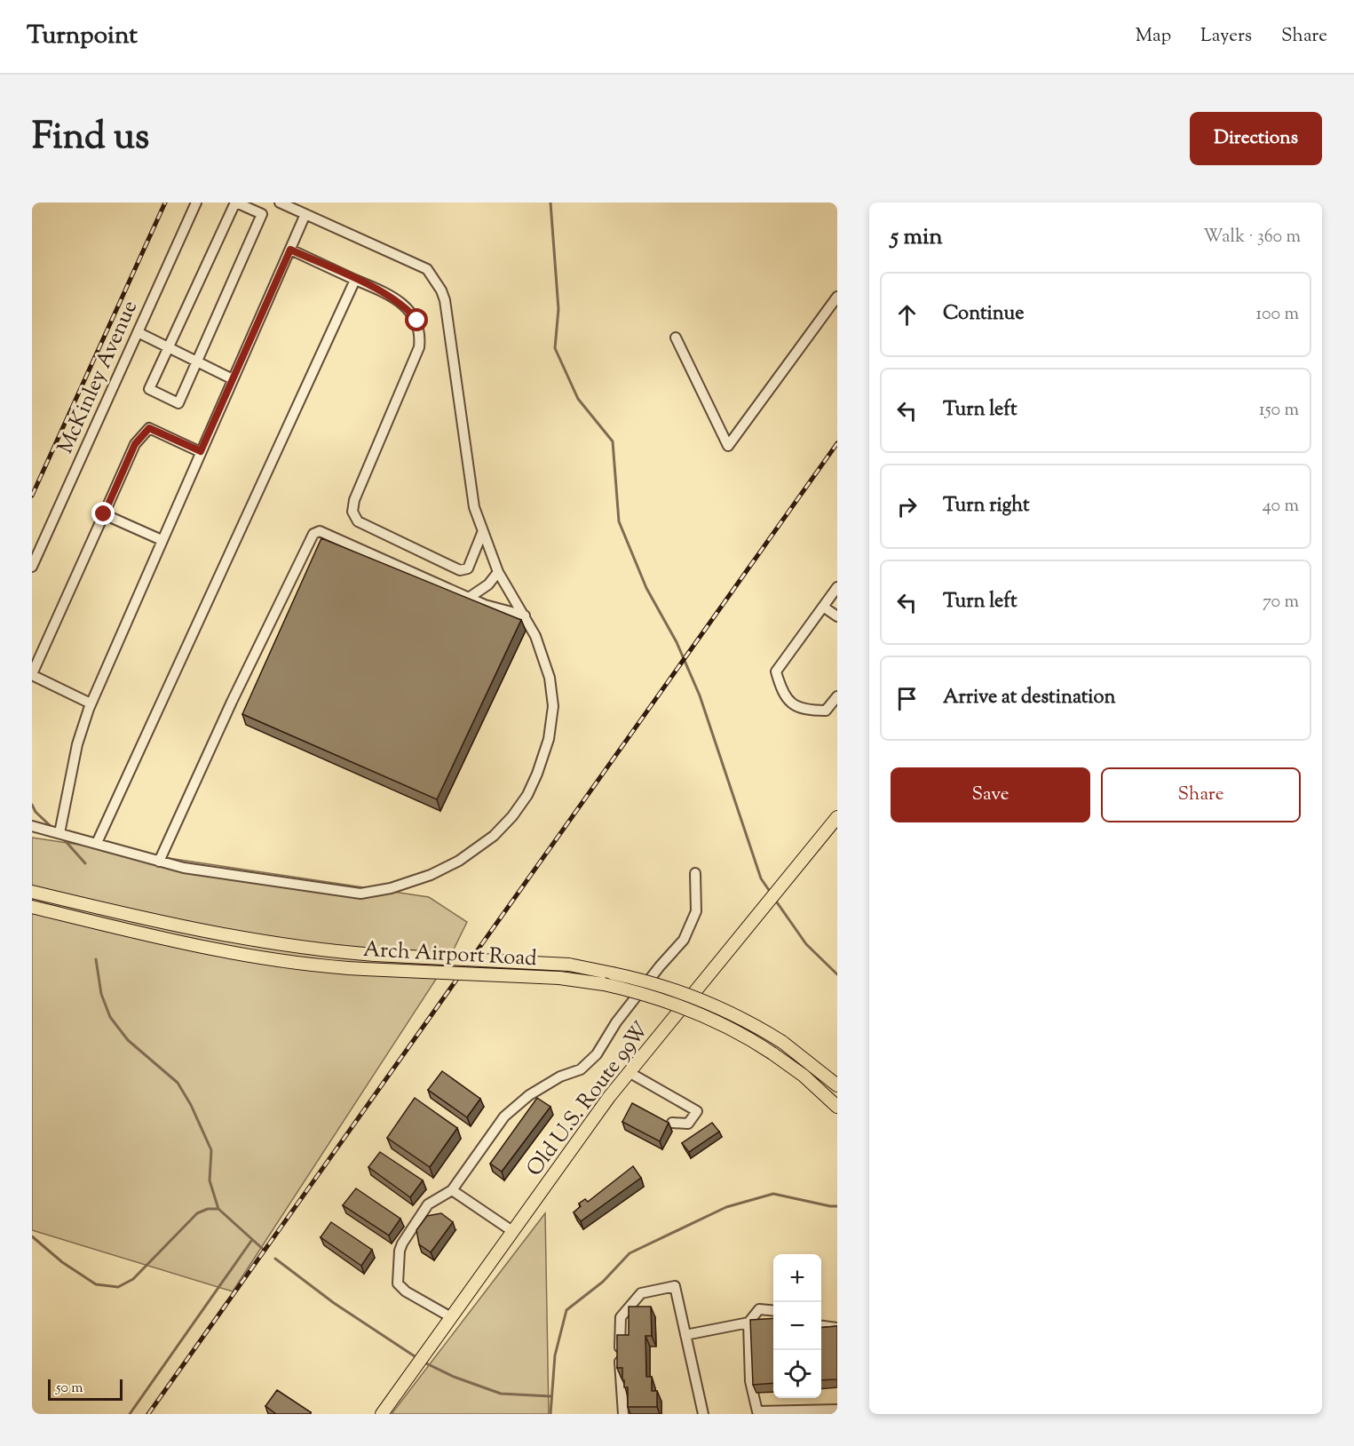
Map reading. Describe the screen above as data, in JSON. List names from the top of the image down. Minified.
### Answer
{"streets":{"main road":["Arch Airport Road","Old U.S. Route 99W"],"street":["McKinley Avenue"]},"scale_bar":"50 m","page":{"header":"Turnpoint","nav":["Map","Layers","Share"],"title":"Find us","buttons":["Directions",["Save","Share"]],"heading":["5 min","Walk · 360 m"],"list":[["Continue","100 m"],["Turn left","150 m"],["Turn right","40 m"],["Turn left","70 m"],"Arrive at destination"],"map_buttons":["+","−"],"scale":"50 m"}}
